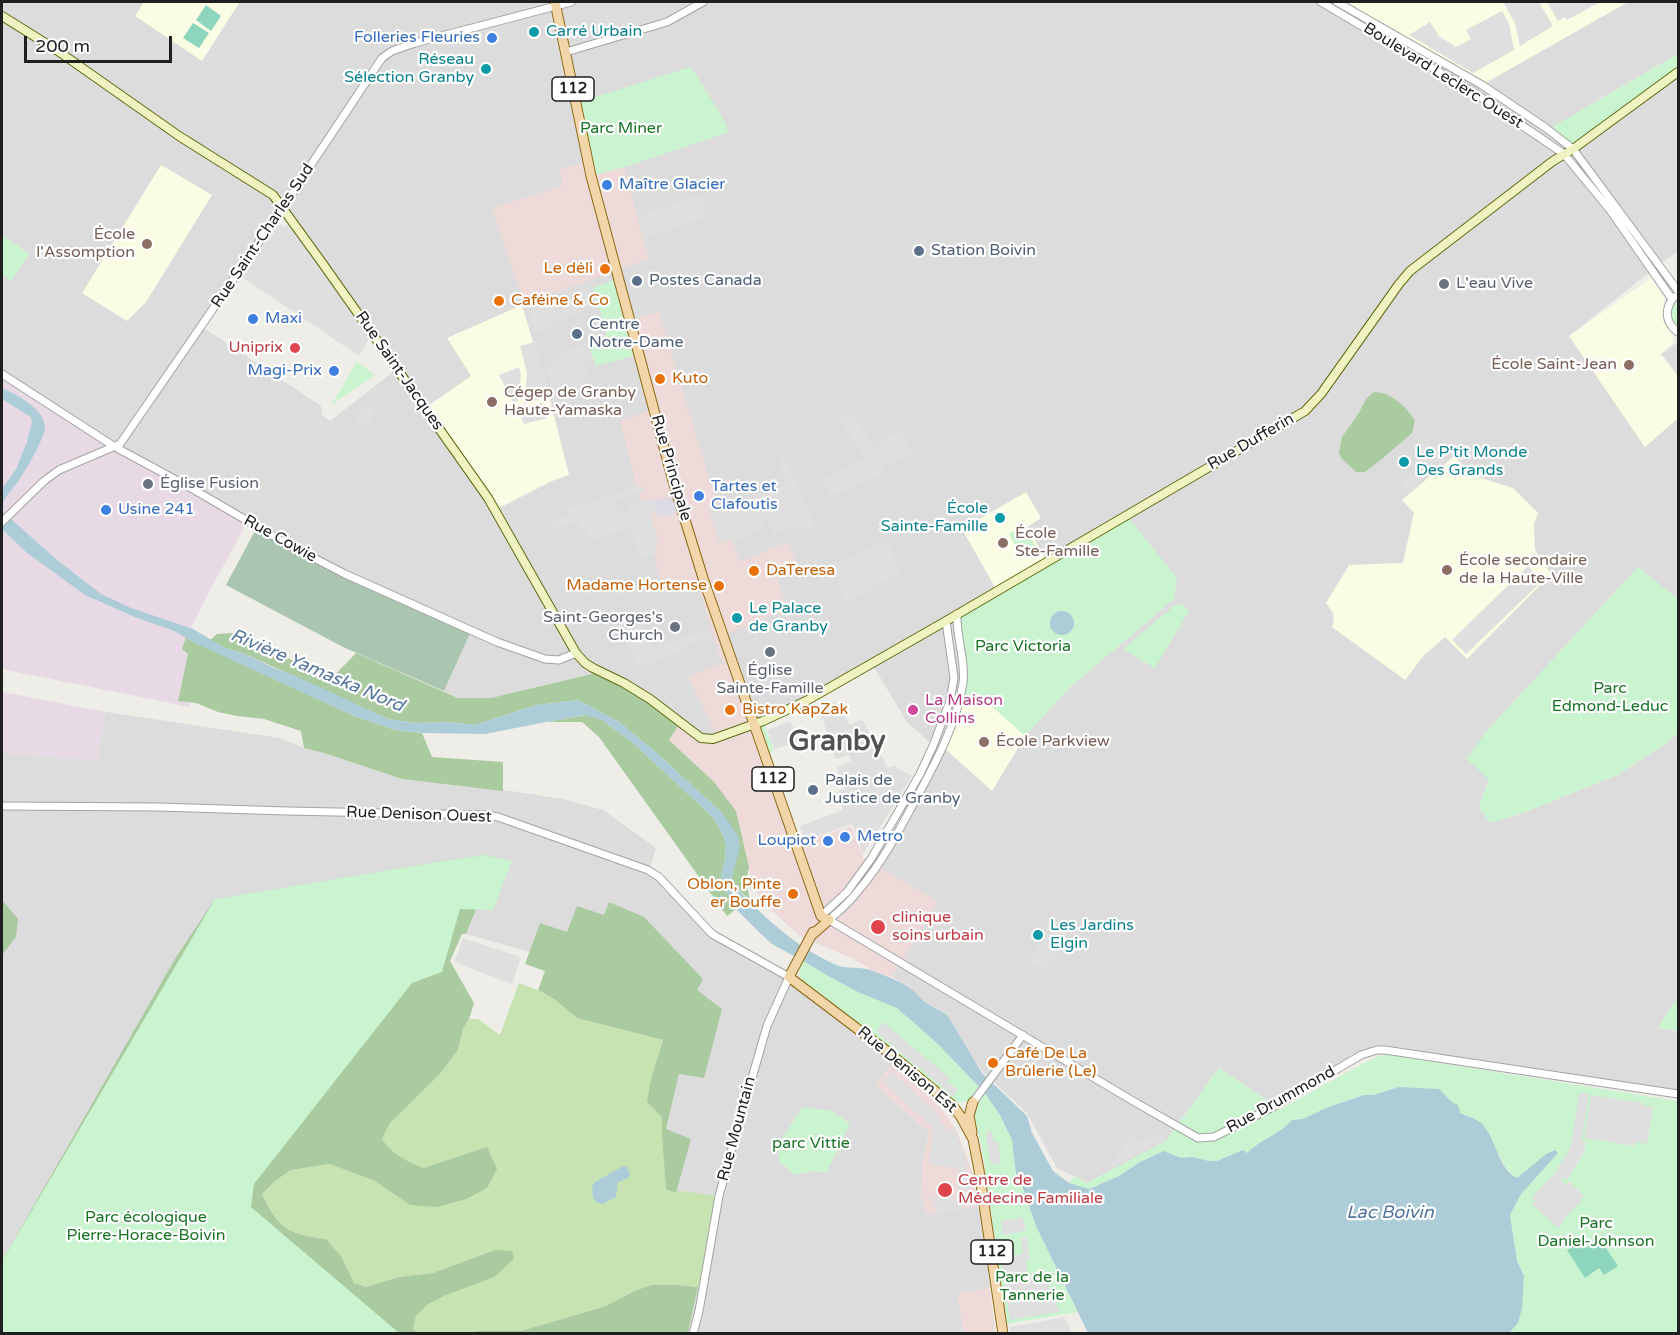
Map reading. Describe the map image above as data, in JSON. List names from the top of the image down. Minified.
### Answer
{"streets":{"main road":["112","Rue Saint-Jacques","Rue Dufferin","Rue Principale","Rue Denison Est","Rue Mountain"],"street":["Boulevard Leclerc Ouest","Rue Saint-Charles Sud","Rue Cowie","Rue Denison Ouest","Rue Drummond"]},"crossings":[["Boulevard Leclerc Ouest","Rue Dufferin"],["Rue Saint-Charles Sud","Rue Saint-Jacques"],["Rue Saint-Charles Sud","Rue Principale"],["Rue Saint-Charles Sud","Rue Cowie"],["Rue Saint-Jacques","Rue Dufferin"],["Rue Saint-Jacques","Rue Principale"],["Rue Saint-Jacques","Rue Cowie"],["Rue Dufferin","Rue Principale"],["Rue Principale","Rue Drummond"],["Rue Principale","Rue Mountain"],["Rue Denison Ouest","Rue Denison Est"],["Rue Denison Ouest","Rue Mountain"],["Rue Denison Est","Rue Mountain"],["Rue Drummond","Rue Mountain"]],"districts":["Granby"],"water":["Rivière Yamaska Nord","Lac Boivin"],"parks":["Parc Miner","Parc Victoria","Parc Edmond-Leduc","parc Vittie","Parc écologique Pierre-Horace-Boivin","Parc Daniel-Johnson","Parc de la Tannerie"],"places":["Carré Urbain","Folleries Fleuries","Réseau Sélection Granby","Maître Glacier","École l'Assomption","Station Boivin","Le déli","Postes Canada","L'eau Vive","Caféine & Co","Maxi","Centre Notre-Dame","Uniprix","École Saint-Jean","Magi-Prix","Kuto","Cégep de Granby Haute-Yamaska","Le P’tit Monde Des Grands","Église Fusion","Tartes et Clafoutis","Usine 241","École Sainte-Famille","École Ste-Famille","École secondaire de la Haute-Ville","DaTeresa","Madame Hortense","Le Palace de Granby","Saint-Georges's Church","Église Sainte-Famille","Bistro KapZak","La Maison Collins","École Parkview","Palais de Justice de Granby","Metro","Loupiot","Oblon, Pinte er Bouffe","clinique soins urbain","Les Jardins Elgin","Café De La Brûlerie (Le)","Centre de Médecine Familiale"],"scale_bar":"200 m"}
